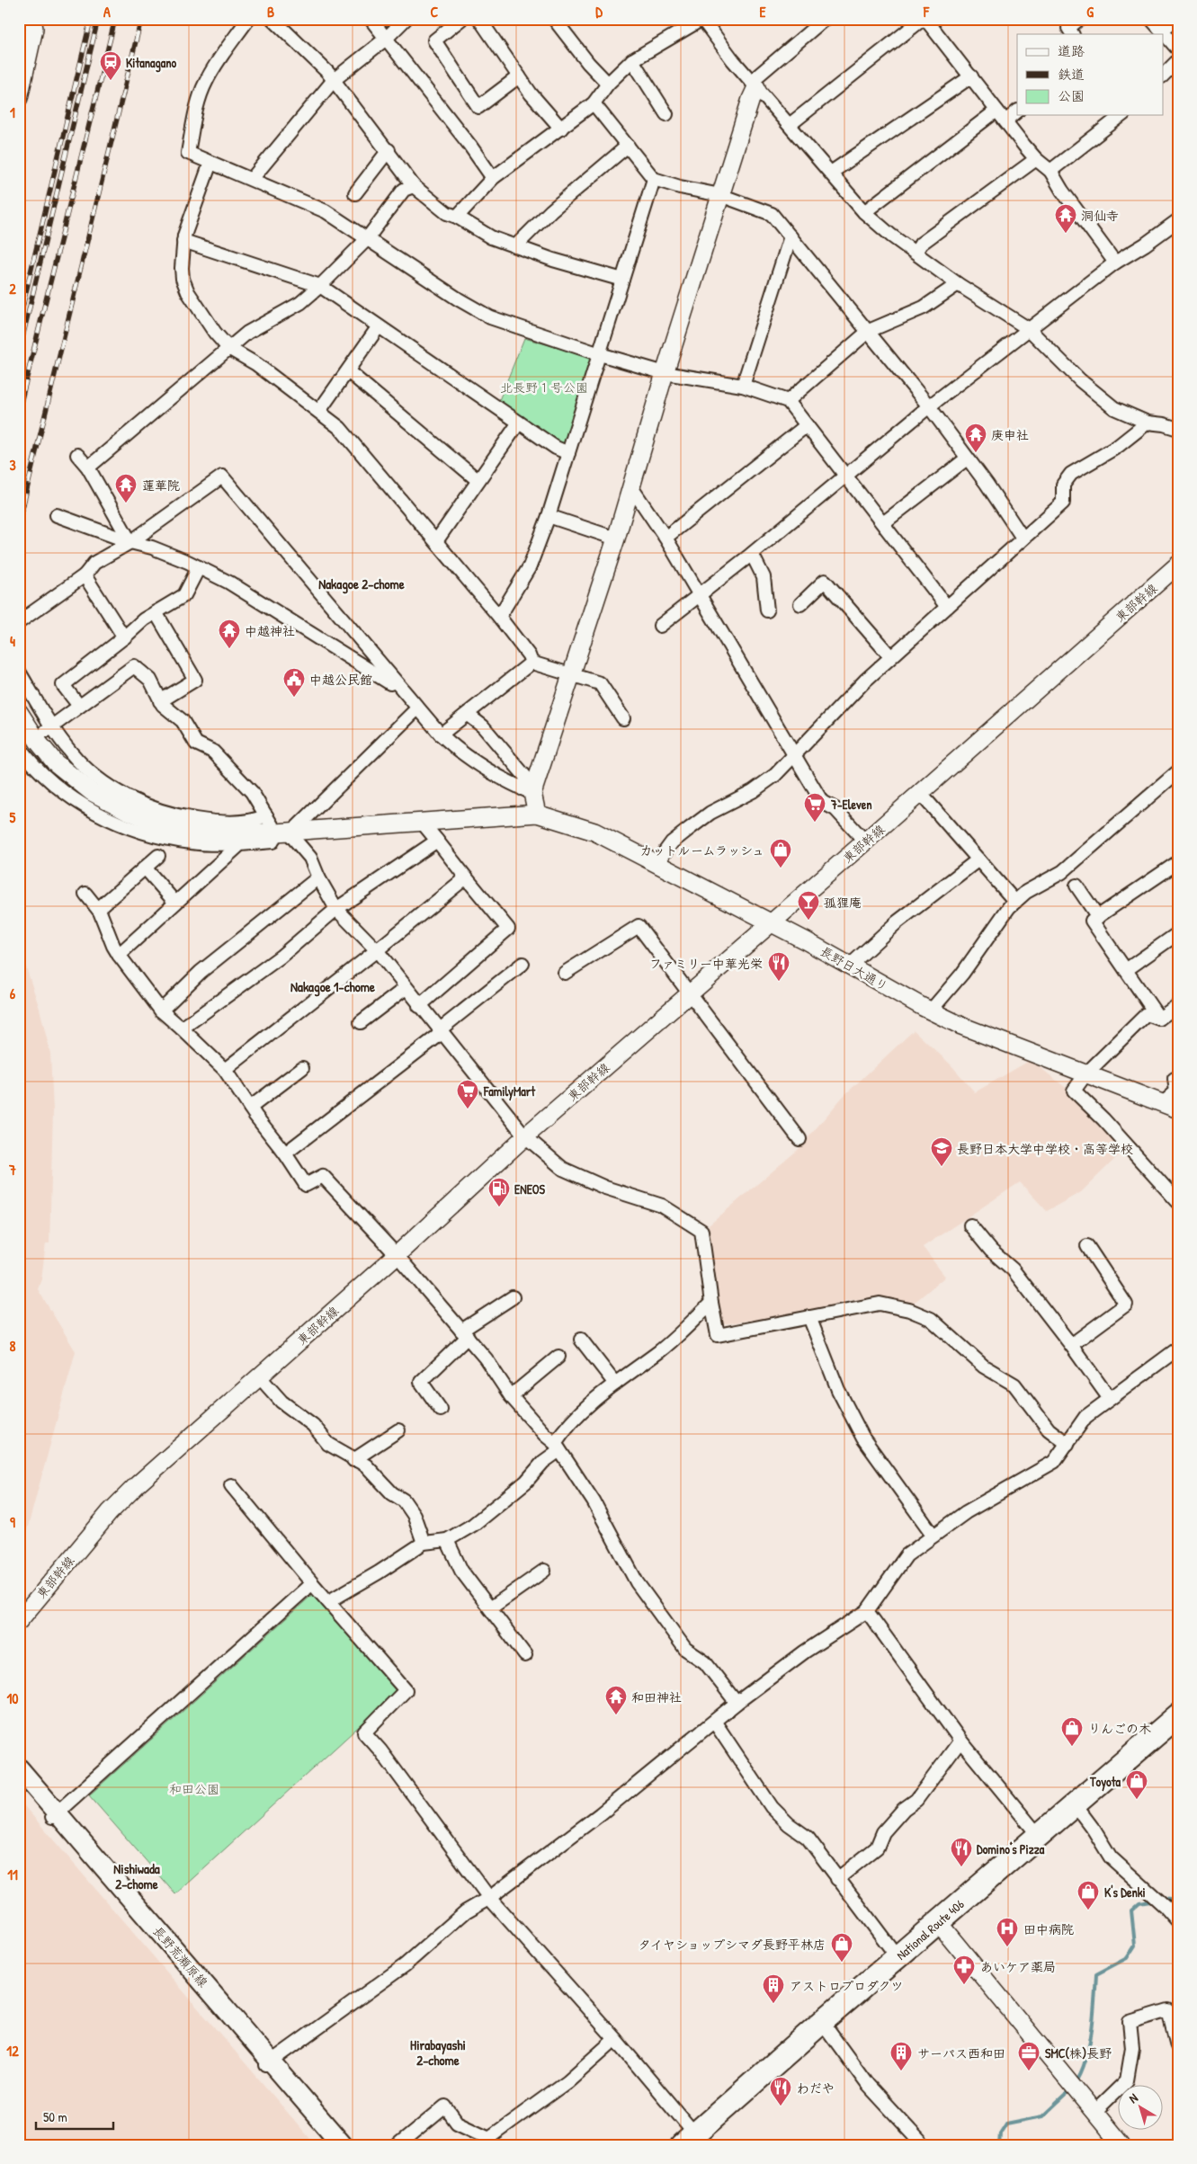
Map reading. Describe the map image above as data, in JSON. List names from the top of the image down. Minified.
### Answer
{"streets":{"highway":["National Route 406"],"main road":["長野荒瀬原線"],"street":["東部幹線","長野日大通り"]},"crossings":[["東部幹線","長野日大通り"]],"districts":["Nakagoe 2-chome","Nakagoe 1-chome","Nishiwada 2-chome","Hirabayashi 2-chome"],"parks":["北長野１号公園","和田公園"],"places":{"station":["Kitanagano"],"temple":["洞仙寺","庚申社","蓮華院","中越神社","和田神社"],"public building":["中越公民館"],"supermarket":["7-Eleven","FamilyMart"],"shop":["カットルームラッシュ","りんごの木","Toyota","K's Denki","タイヤショップシマダ長野平林店"],"bar":["孤狸庵"],"restaurant":["ファミリー中華光栄","Domino's Pizza","わだや"],"school or university":["長野日本大学中学校・高等学校"],"fuel station":["ENEOS"],"hospital":["田中病院"],"pharmacy":["あいケア薬局"],"building":["アストロプロダクツ","サーパス西和田"],"office":["SMC(株)長野"]},"legend":["道路","鉄道","公園"],"scale_bar":"50 m","north":"top left","grid":{"columns":["A","B","C","D","E","F","G"],"rows":["1","2","3","4","5","6","7","8","9","10","11","12"]}}
